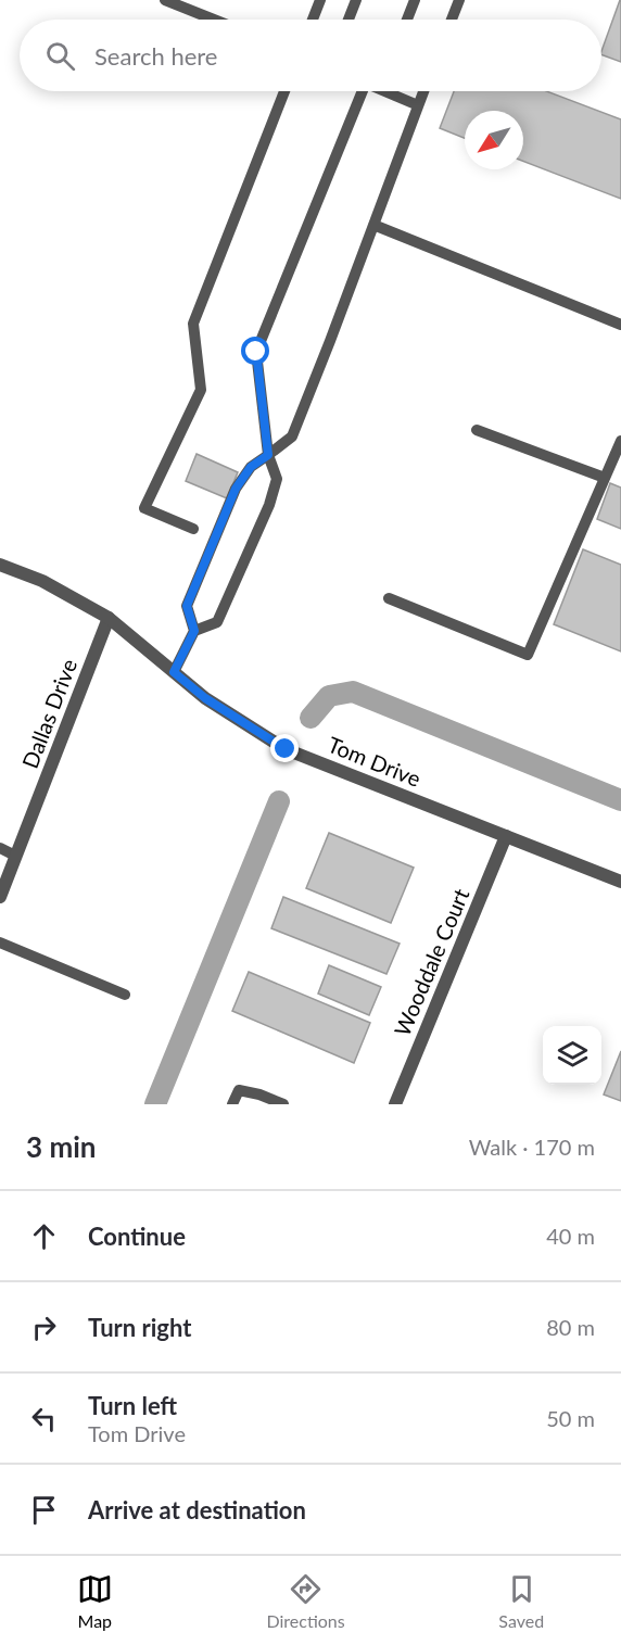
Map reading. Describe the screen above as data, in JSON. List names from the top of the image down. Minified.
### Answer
{"streets":{"street":["Dallas Drive","Tom Drive","Wooddale Court"]},"crossings":[["Dallas Drive","Tom Drive"],["Tom Drive","Wooddale Court"]],"north":"bottom left","page":{"search":"Search here","heading":["3 min","Walk · 170 m"],"list":[["Continue","40 m"],["Turn right","80 m"],["Turn left","Tom Drive","50 m"],"Arrive at destination"],"nav":["Map","Directions","Saved"]}}
